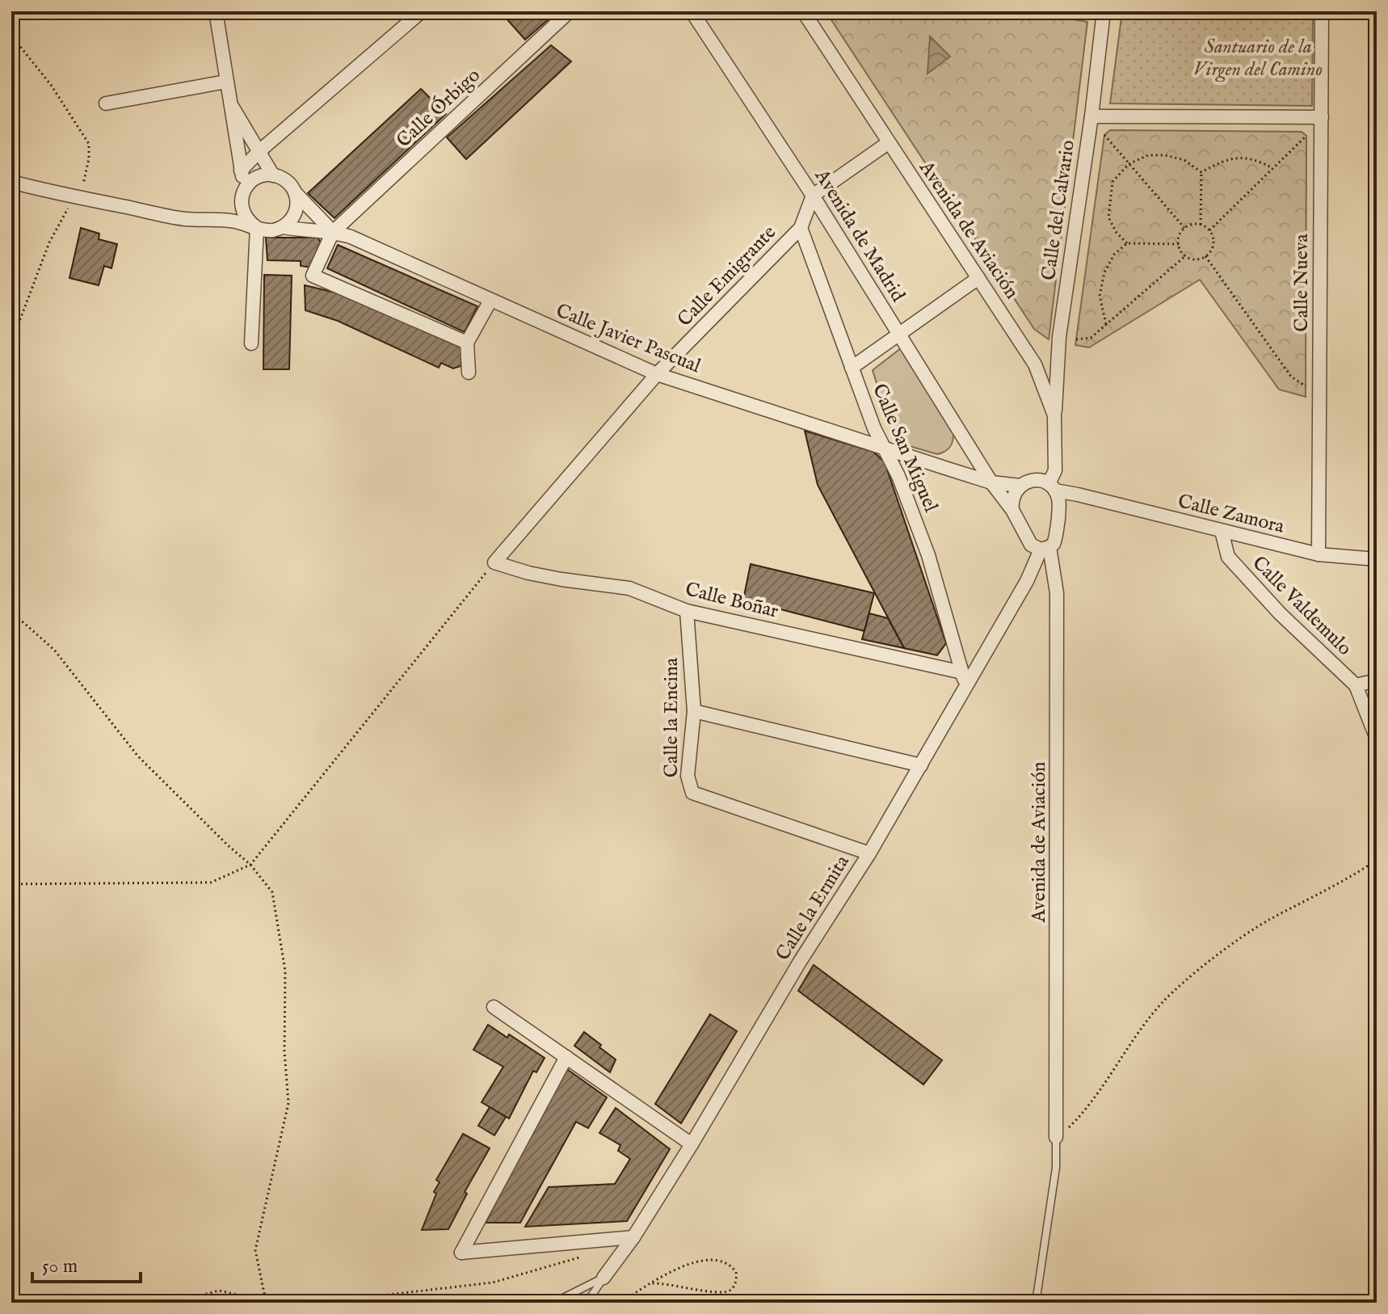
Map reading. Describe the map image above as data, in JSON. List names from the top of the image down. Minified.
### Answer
{"streets":{"street":["Calle Órbigo","Calle del Calvario","Avenida de Aviación","Avenida de Madrid","Calle Emigrante","Calle Nueva","Calle Javier Pascual","Calle San Miguel","Calle Zamora","Calle Boñar","Calle Valdemulo","Calle la Encina","Calle la Ermita"]},"crossings":[["Calle Órbigo","Calle Javier Pascual"],["Calle del Calvario","Avenida de Aviación"],["Avenida de Aviación","Calle Javier Pascual"],["Avenida de Aviación","Calle Zamora"],["Avenida de Aviación","Calle la Ermita"],["Avenida de Madrid","Calle Emigrante"],["Avenida de Madrid","Calle Javier Pascual"],["Calle Emigrante","Calle Javier Pascual"],["Calle Emigrante","Calle San Miguel"],["Calle Emigrante","Calle Boñar"],["Calle Nueva","Calle Zamora"],["Calle Javier Pascual","Calle San Miguel"],["Calle Javier Pascual","Calle Zamora"],["Calle Javier Pascual","Calle la Ermita"],["Calle San Miguel","Calle Boñar"],["Calle San Miguel","Calle la Ermita"],["Calle Zamora","Calle Valdemulo"],["Calle Zamora","Calle la Ermita"],["Calle Boñar","Calle la Encina"],["Calle la Encina","Calle la Ermita"]],"parks":["Santuario de la Virgen del Camino"],"scale_bar":"50 m"}
